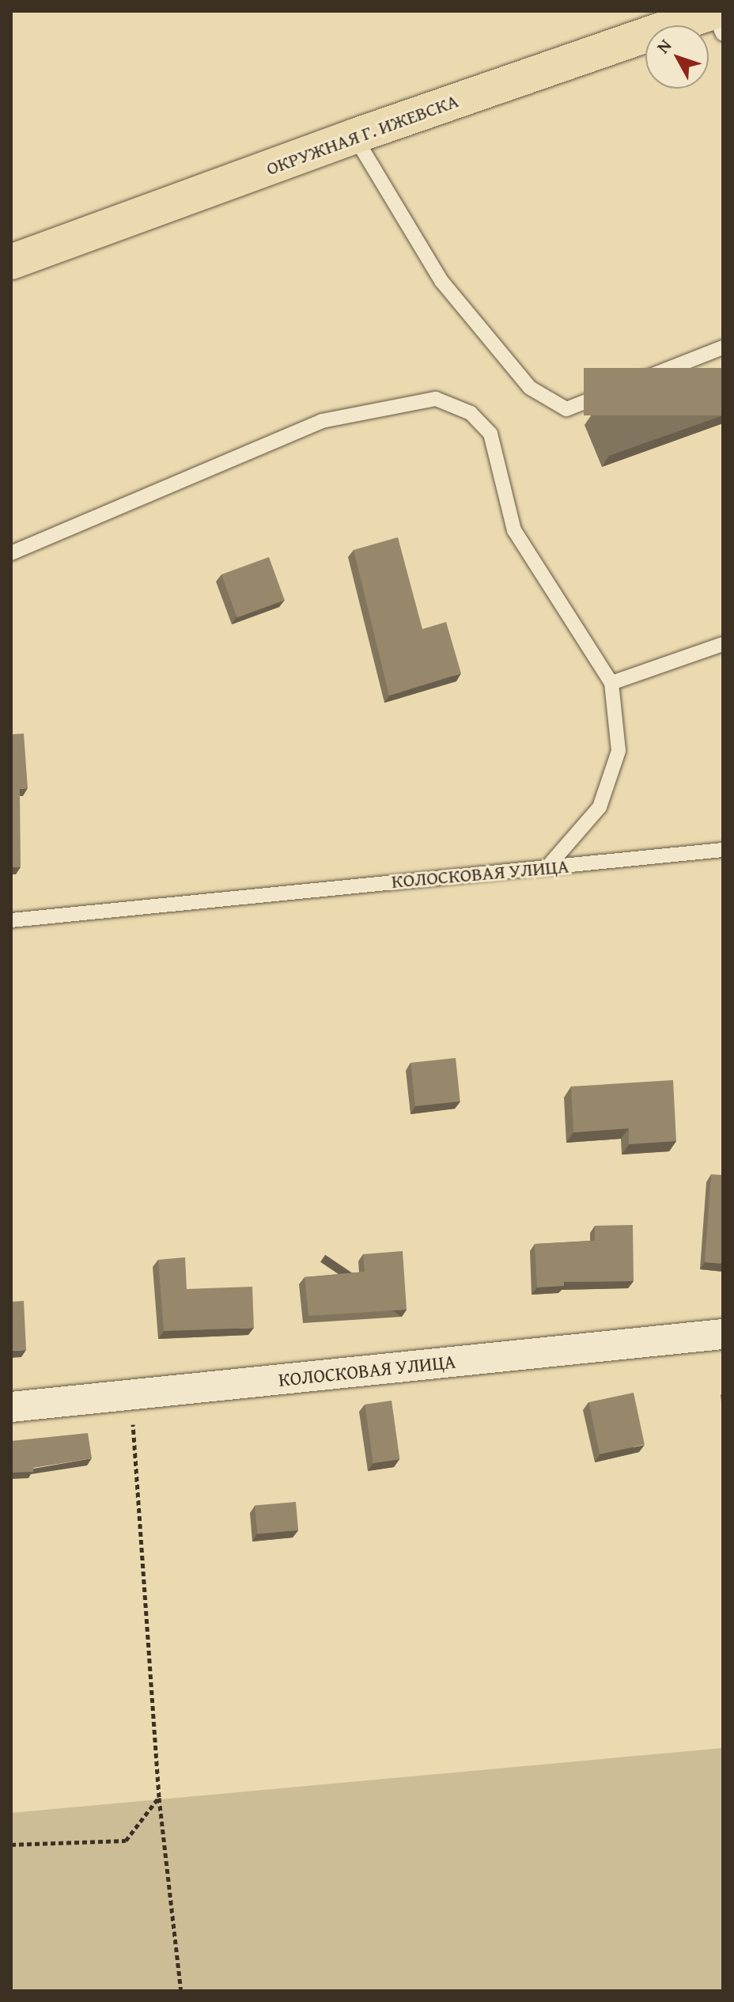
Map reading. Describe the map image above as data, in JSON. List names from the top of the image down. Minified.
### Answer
{"streets":{"main road":["ОКРУЖНАЯ Г. ИЖЕВСКА"],"street":["КОЛОСКОВАЯ УЛИЦА"]},"north":"top left"}
